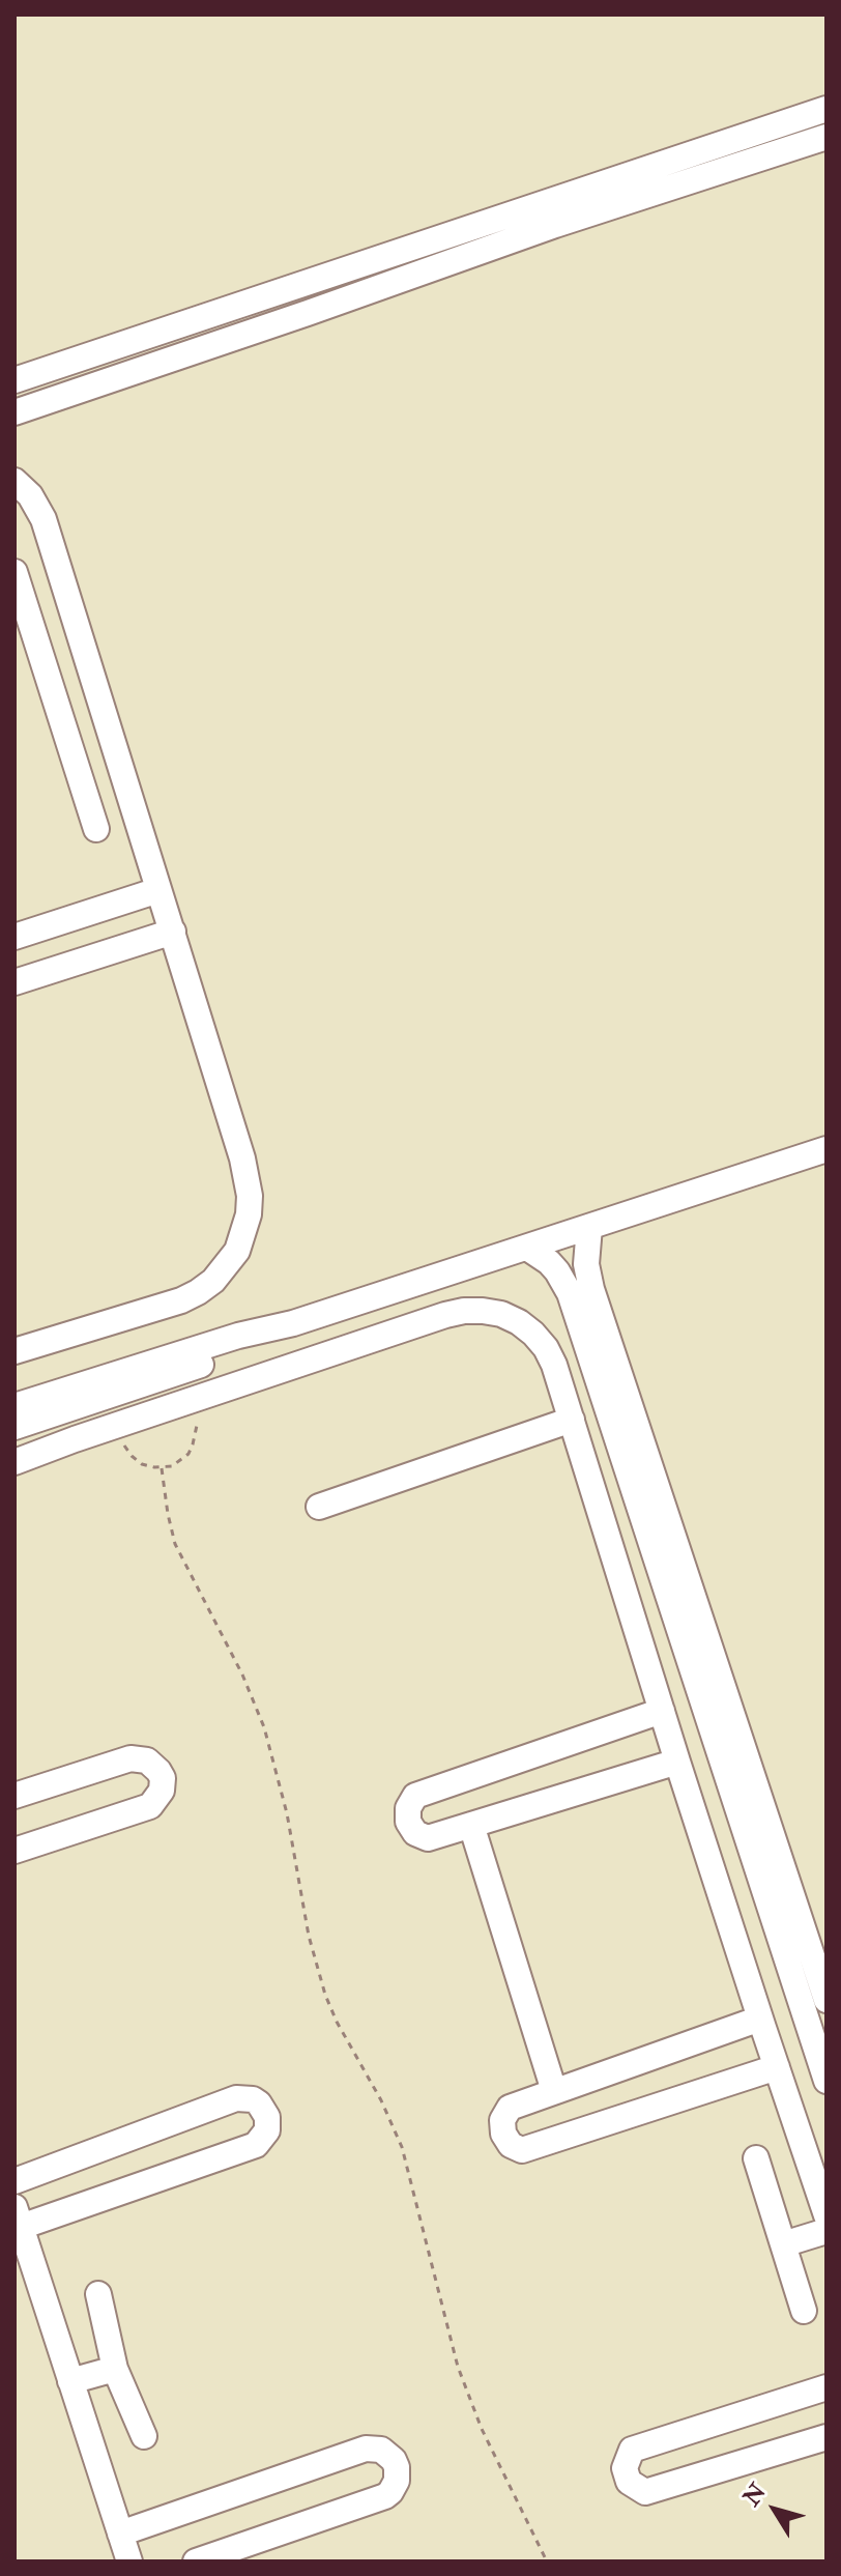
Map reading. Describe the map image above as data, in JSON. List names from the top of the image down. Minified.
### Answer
{"north":"top left"}
